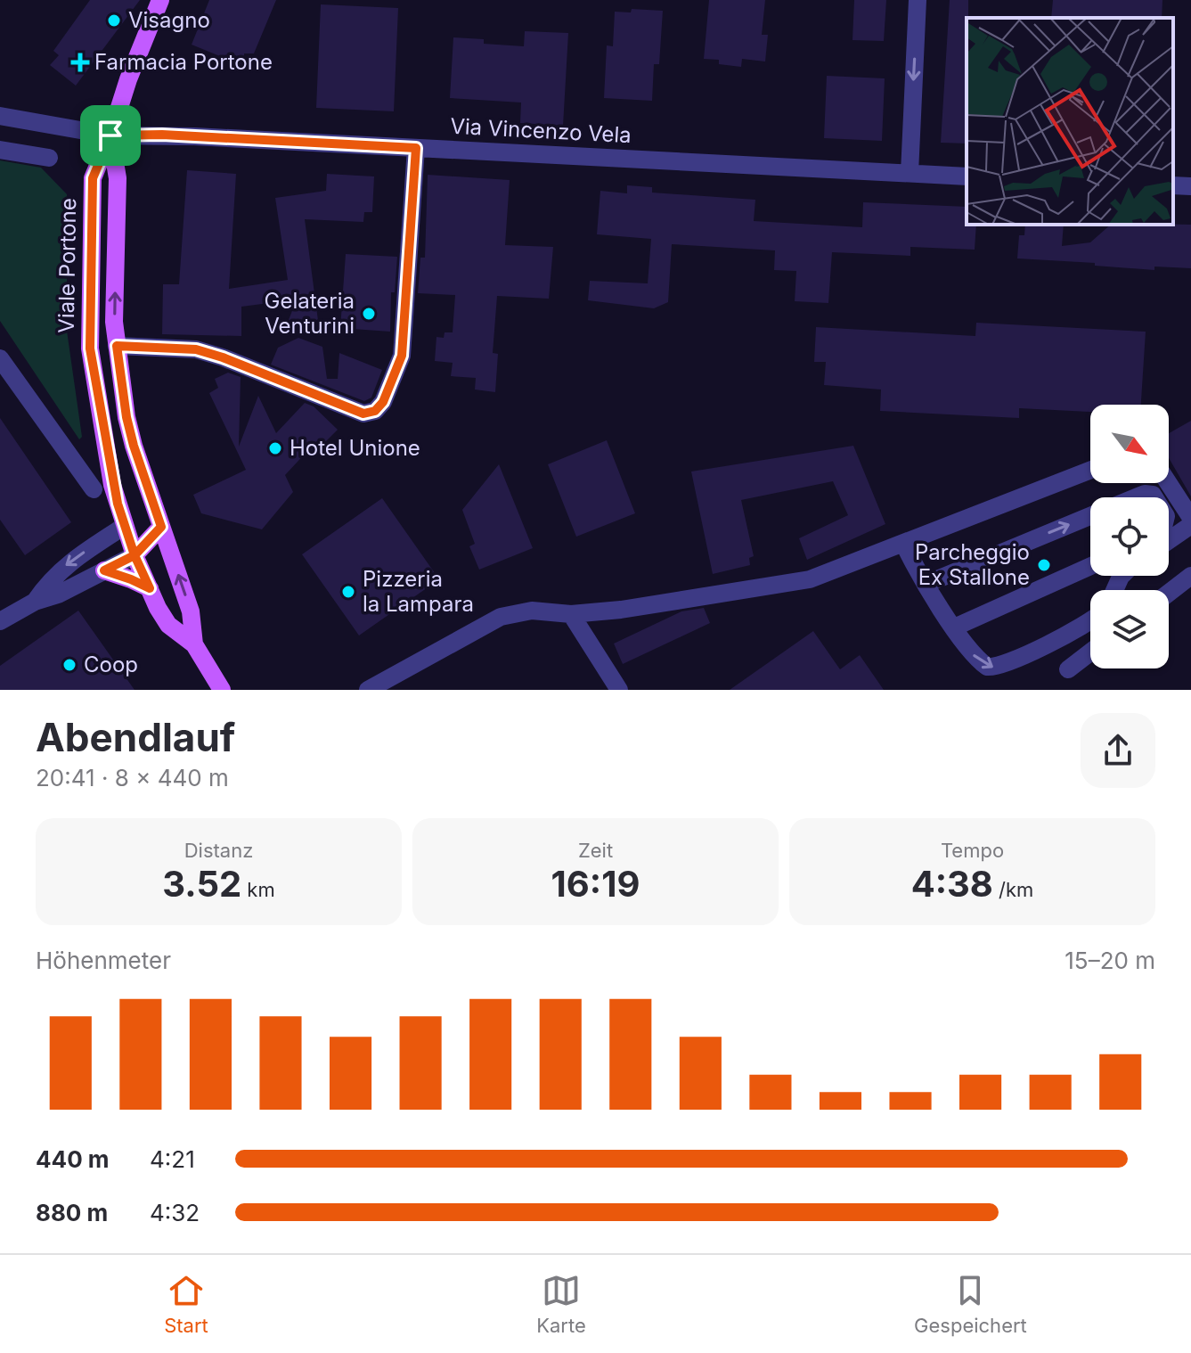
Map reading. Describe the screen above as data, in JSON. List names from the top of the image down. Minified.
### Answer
{"streets":{"main road":["Viale Portone"],"street":["Via Vincenzo Vela"]},"crossings":[["Via Vincenzo Vela","Viale Portone"]],"places":{"other":["Visagno","Gelateria Venturini","Hotel Unione","Parcheggio Ex Stallone","Pizzeria la Lampara","Coop"],"health":["Farmacia Portone"]},"north":"bottom right","page":{"heading":["Abendlauf","20:41 · 8 × 440 m"],"stats":[["Distanz","3.52 km"],["Zeit","16:19"],["Tempo","4:38 /km"]],"chart":["Höhenmeter","15–20 m"],"list":[{"name":"440 m","note":"4:21"},{"name":"880 m","note":"4:32"}],"tabs":["Start","Karte","Gespeichert"]}}
